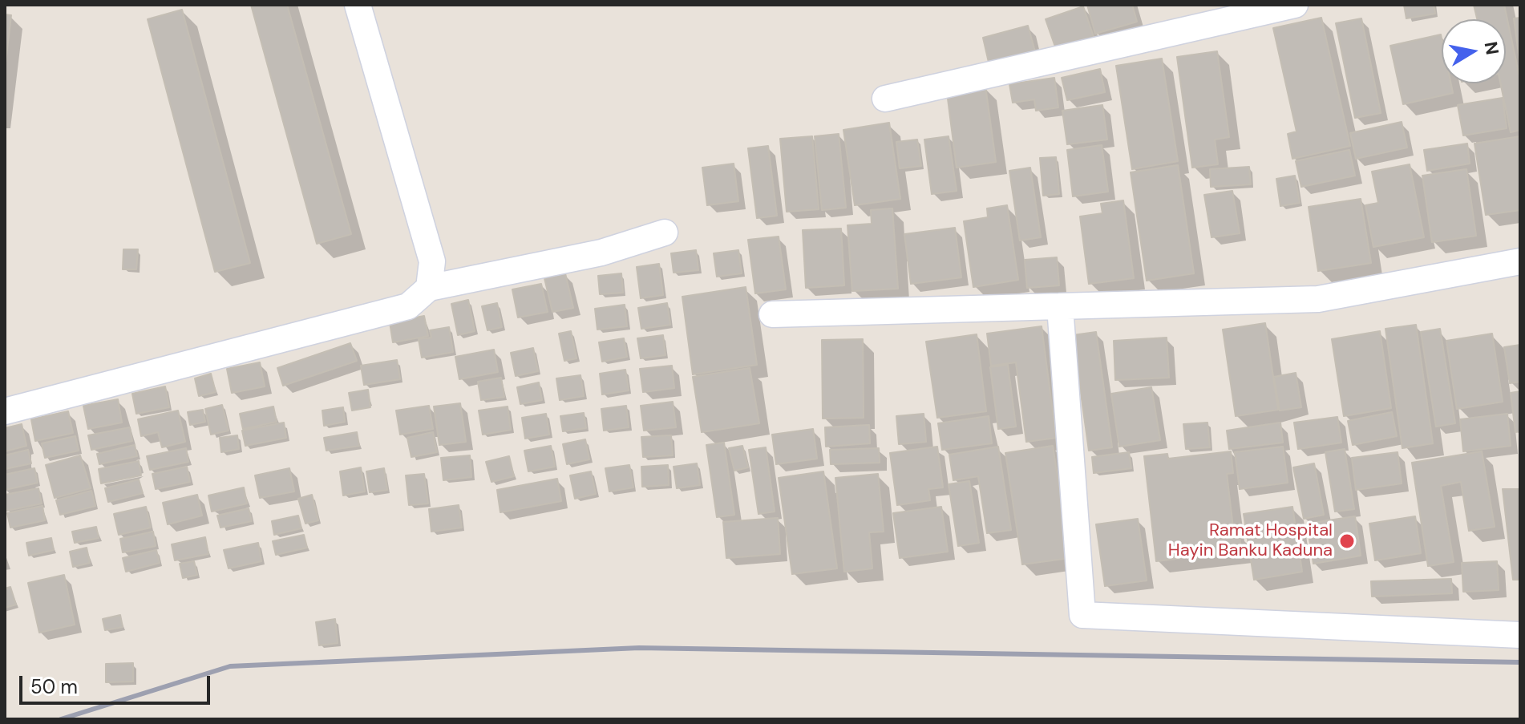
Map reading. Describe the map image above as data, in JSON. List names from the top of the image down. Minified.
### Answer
{"places":["Ramat Hospital Hayin Banku Kaduna"],"scale_bar":"50 m","north":"right"}
